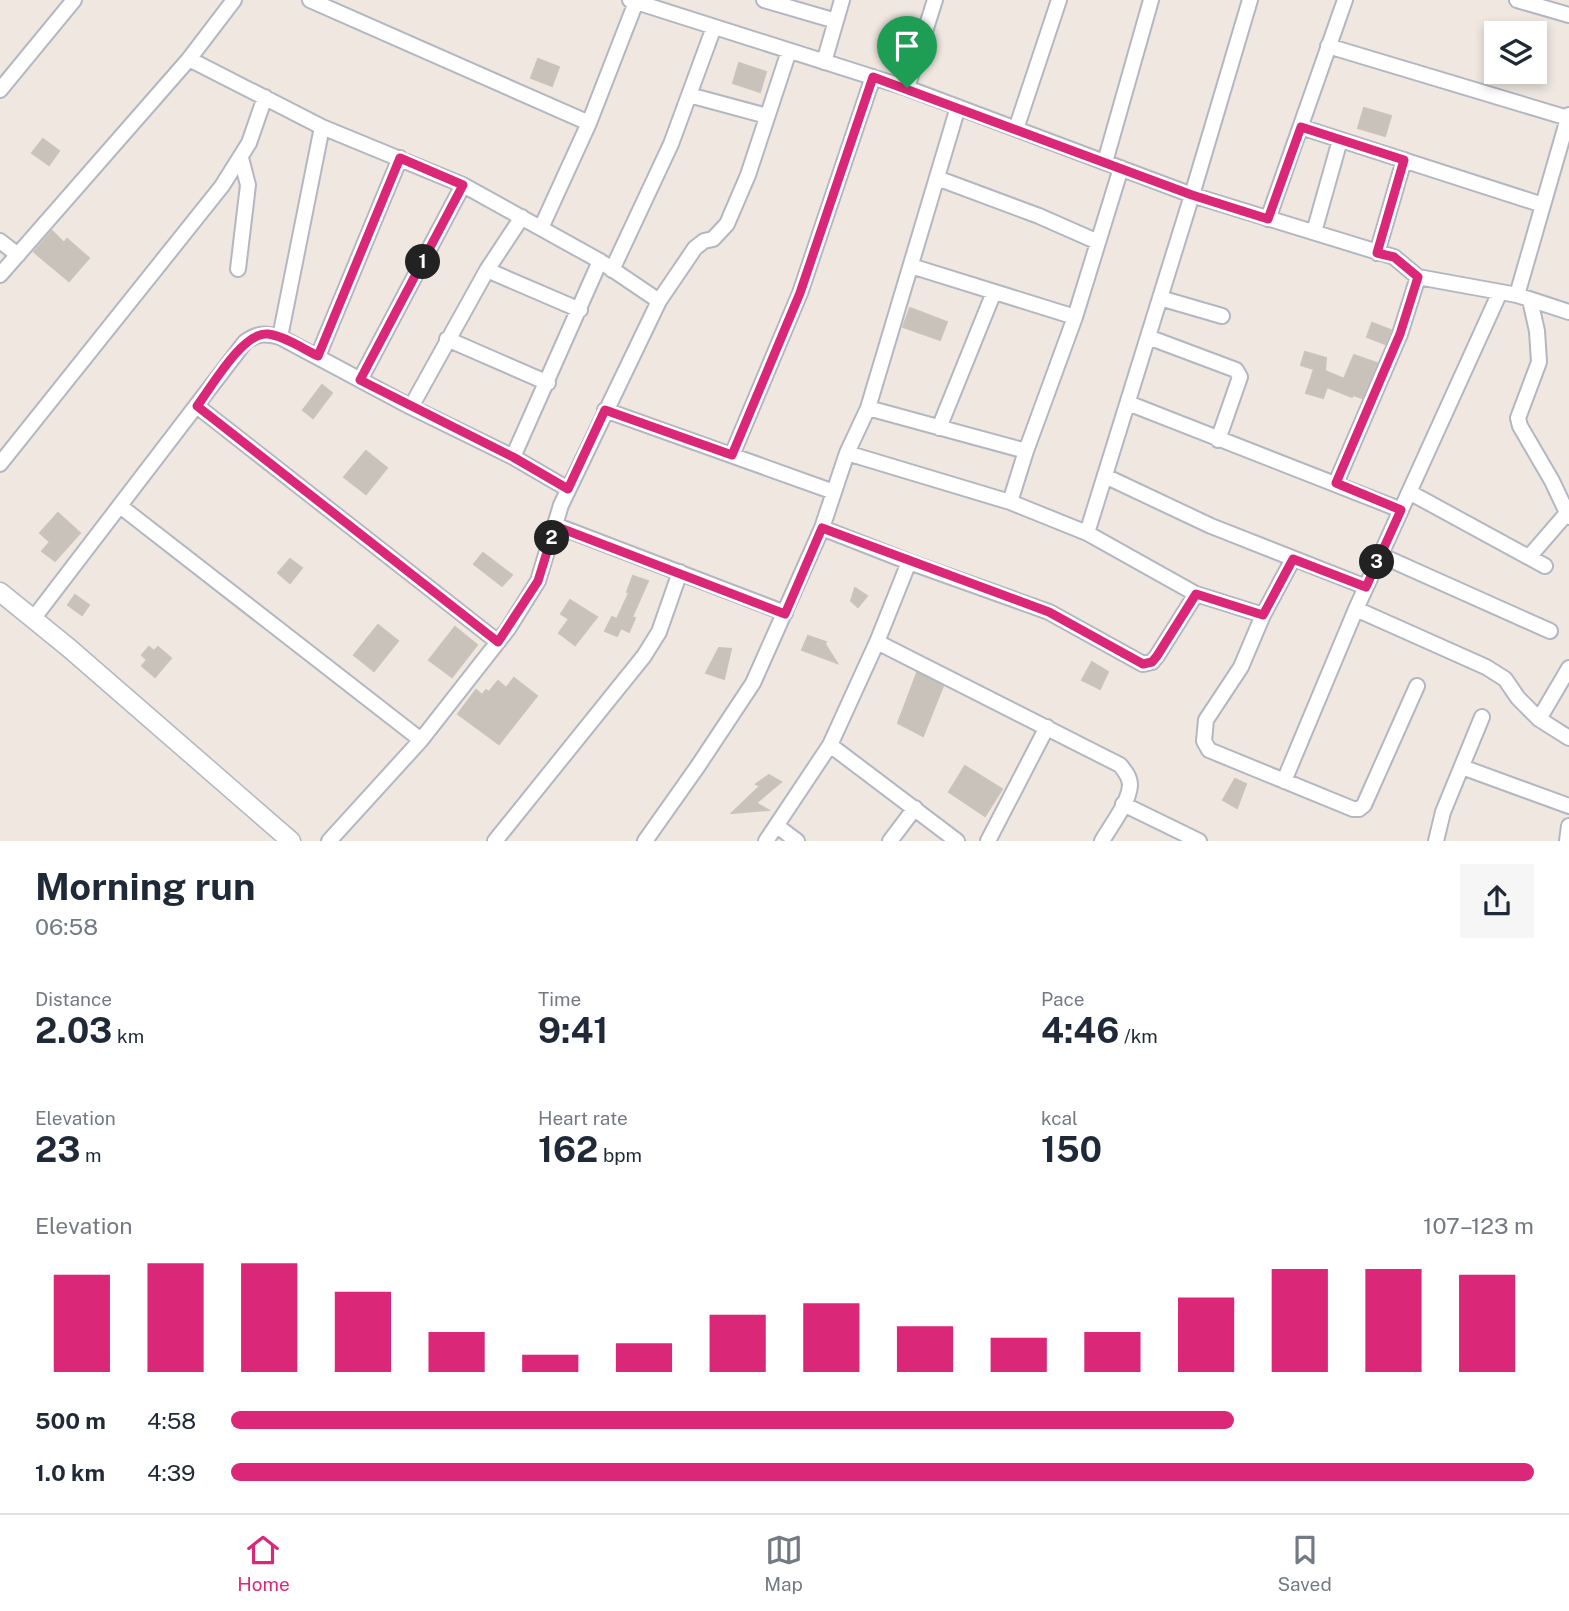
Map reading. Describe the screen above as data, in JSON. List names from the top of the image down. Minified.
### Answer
{"page":{"pins":["1","2","3"],"heading":["Morning run","06:58"],"stats":[["Distance","2.03 km"],["Time","9:41"],["Pace","4:46 /km"],["Elevation","23 m"],["Heart rate","162 bpm"],["kcal","150"]],"chart":["Elevation","107–123 m"],"list":[{"name":"500 m","note":"4:58"},{"name":"1.0 km","note":"4:39"}],"tabs":["Home","Map","Saved"]}}
